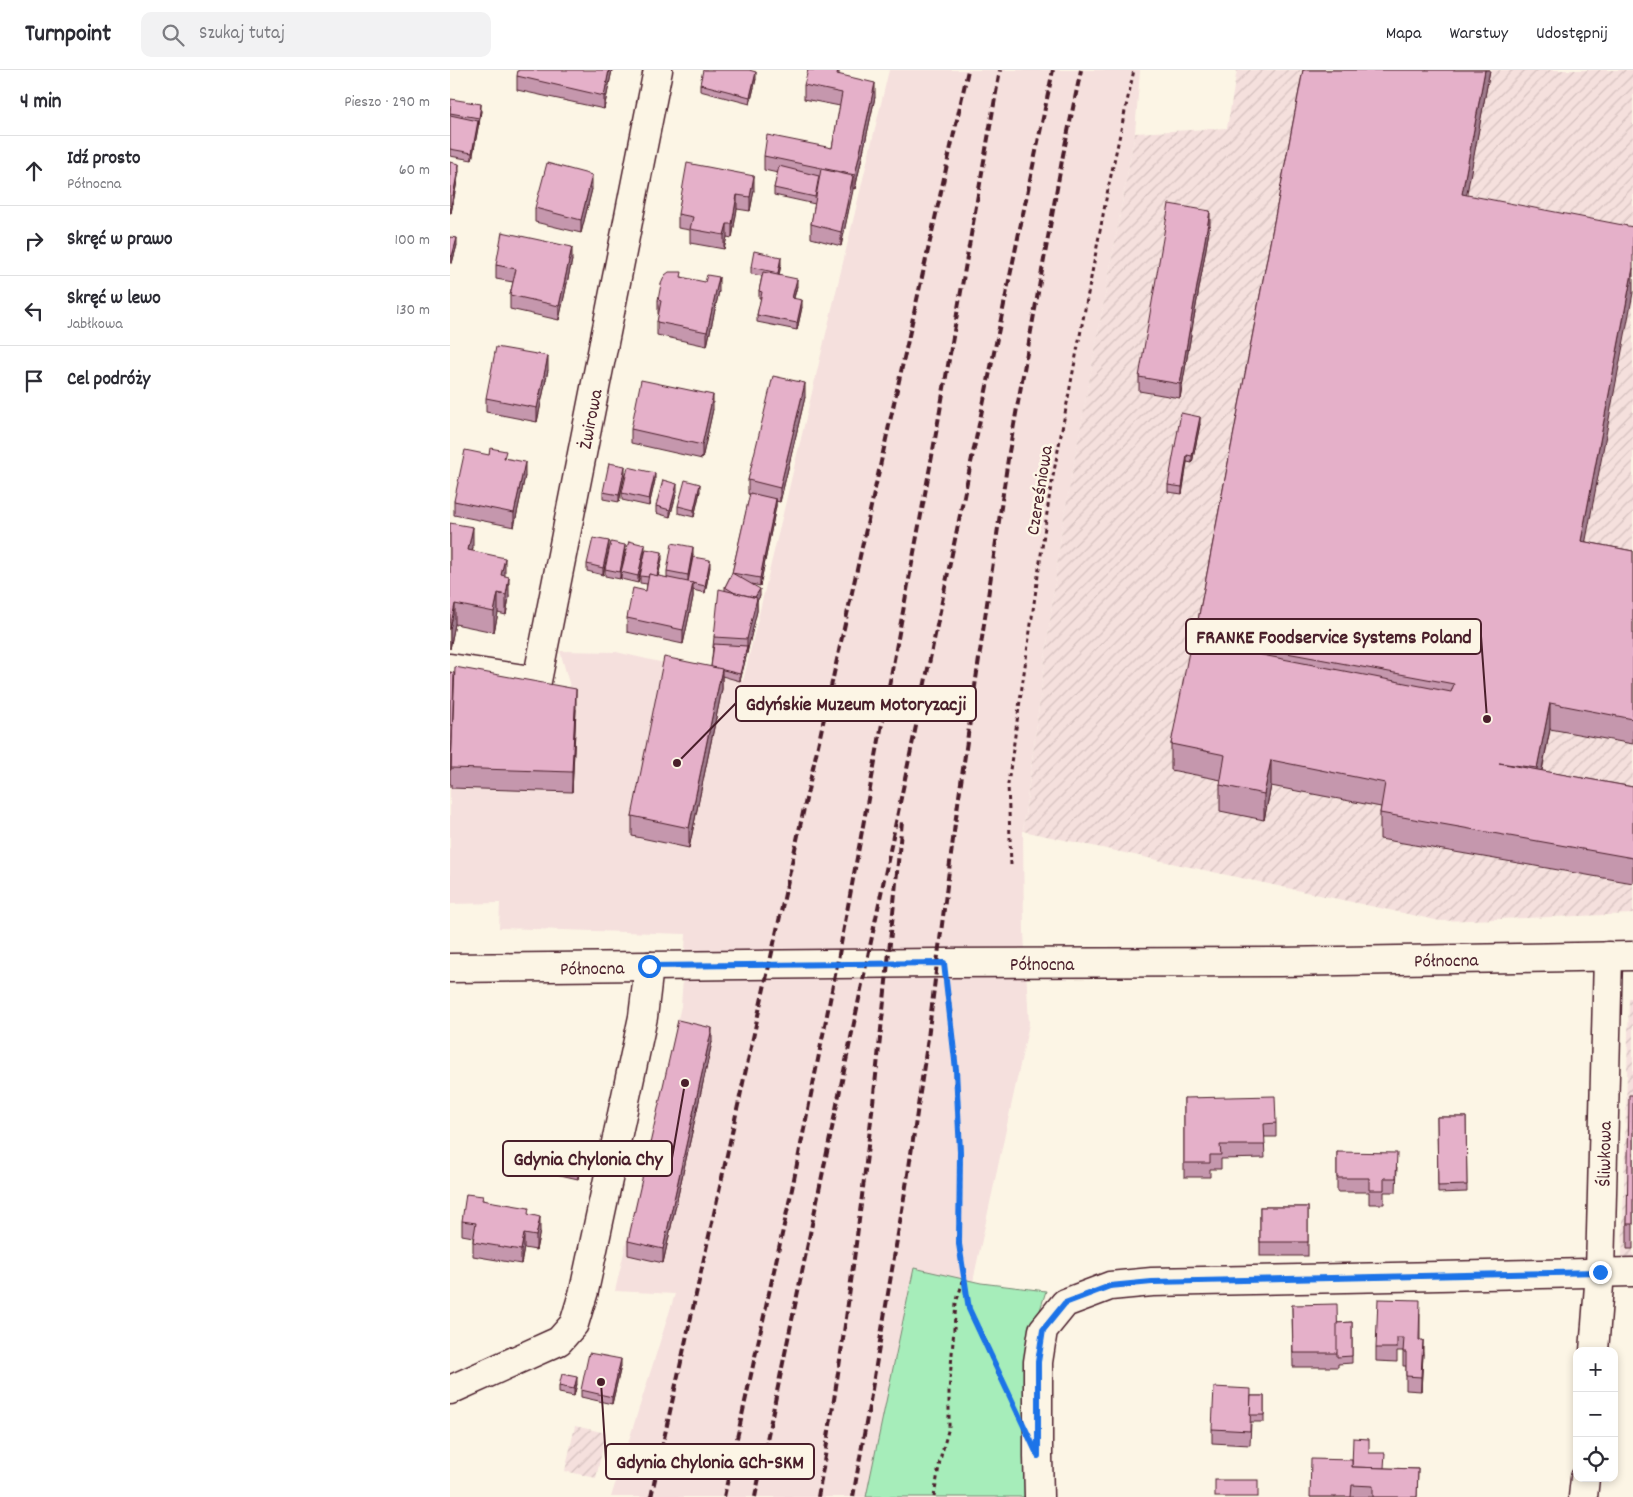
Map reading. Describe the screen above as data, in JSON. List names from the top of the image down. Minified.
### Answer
{"streets":{"street":["Żwirowa","Północna","Śliwkowa"],"path":["Czereśniowa"]},"crossings":[["Północna","Śliwkowa"]],"places":["FRANKE Foodservice Systems Poland","Gdyńskie Muzeum Motoryzacji","Gdynia Chylonia Chy","Gdynia Chylonia GCh-SKM"],"page":{"header":"Turnpoint","search":"Szukaj tutaj","nav":["Mapa","Warstwy","Udostępnij"],"heading":["4 min","Pieszo · 290 m"],"list":[["Idź prosto","Północna","60 m"],["Skręć w prawo","100 m"],["Skręć w lewo","Jabłkowa","130 m"],"Cel podróży"],"map_buttons":["+","−"]}}
